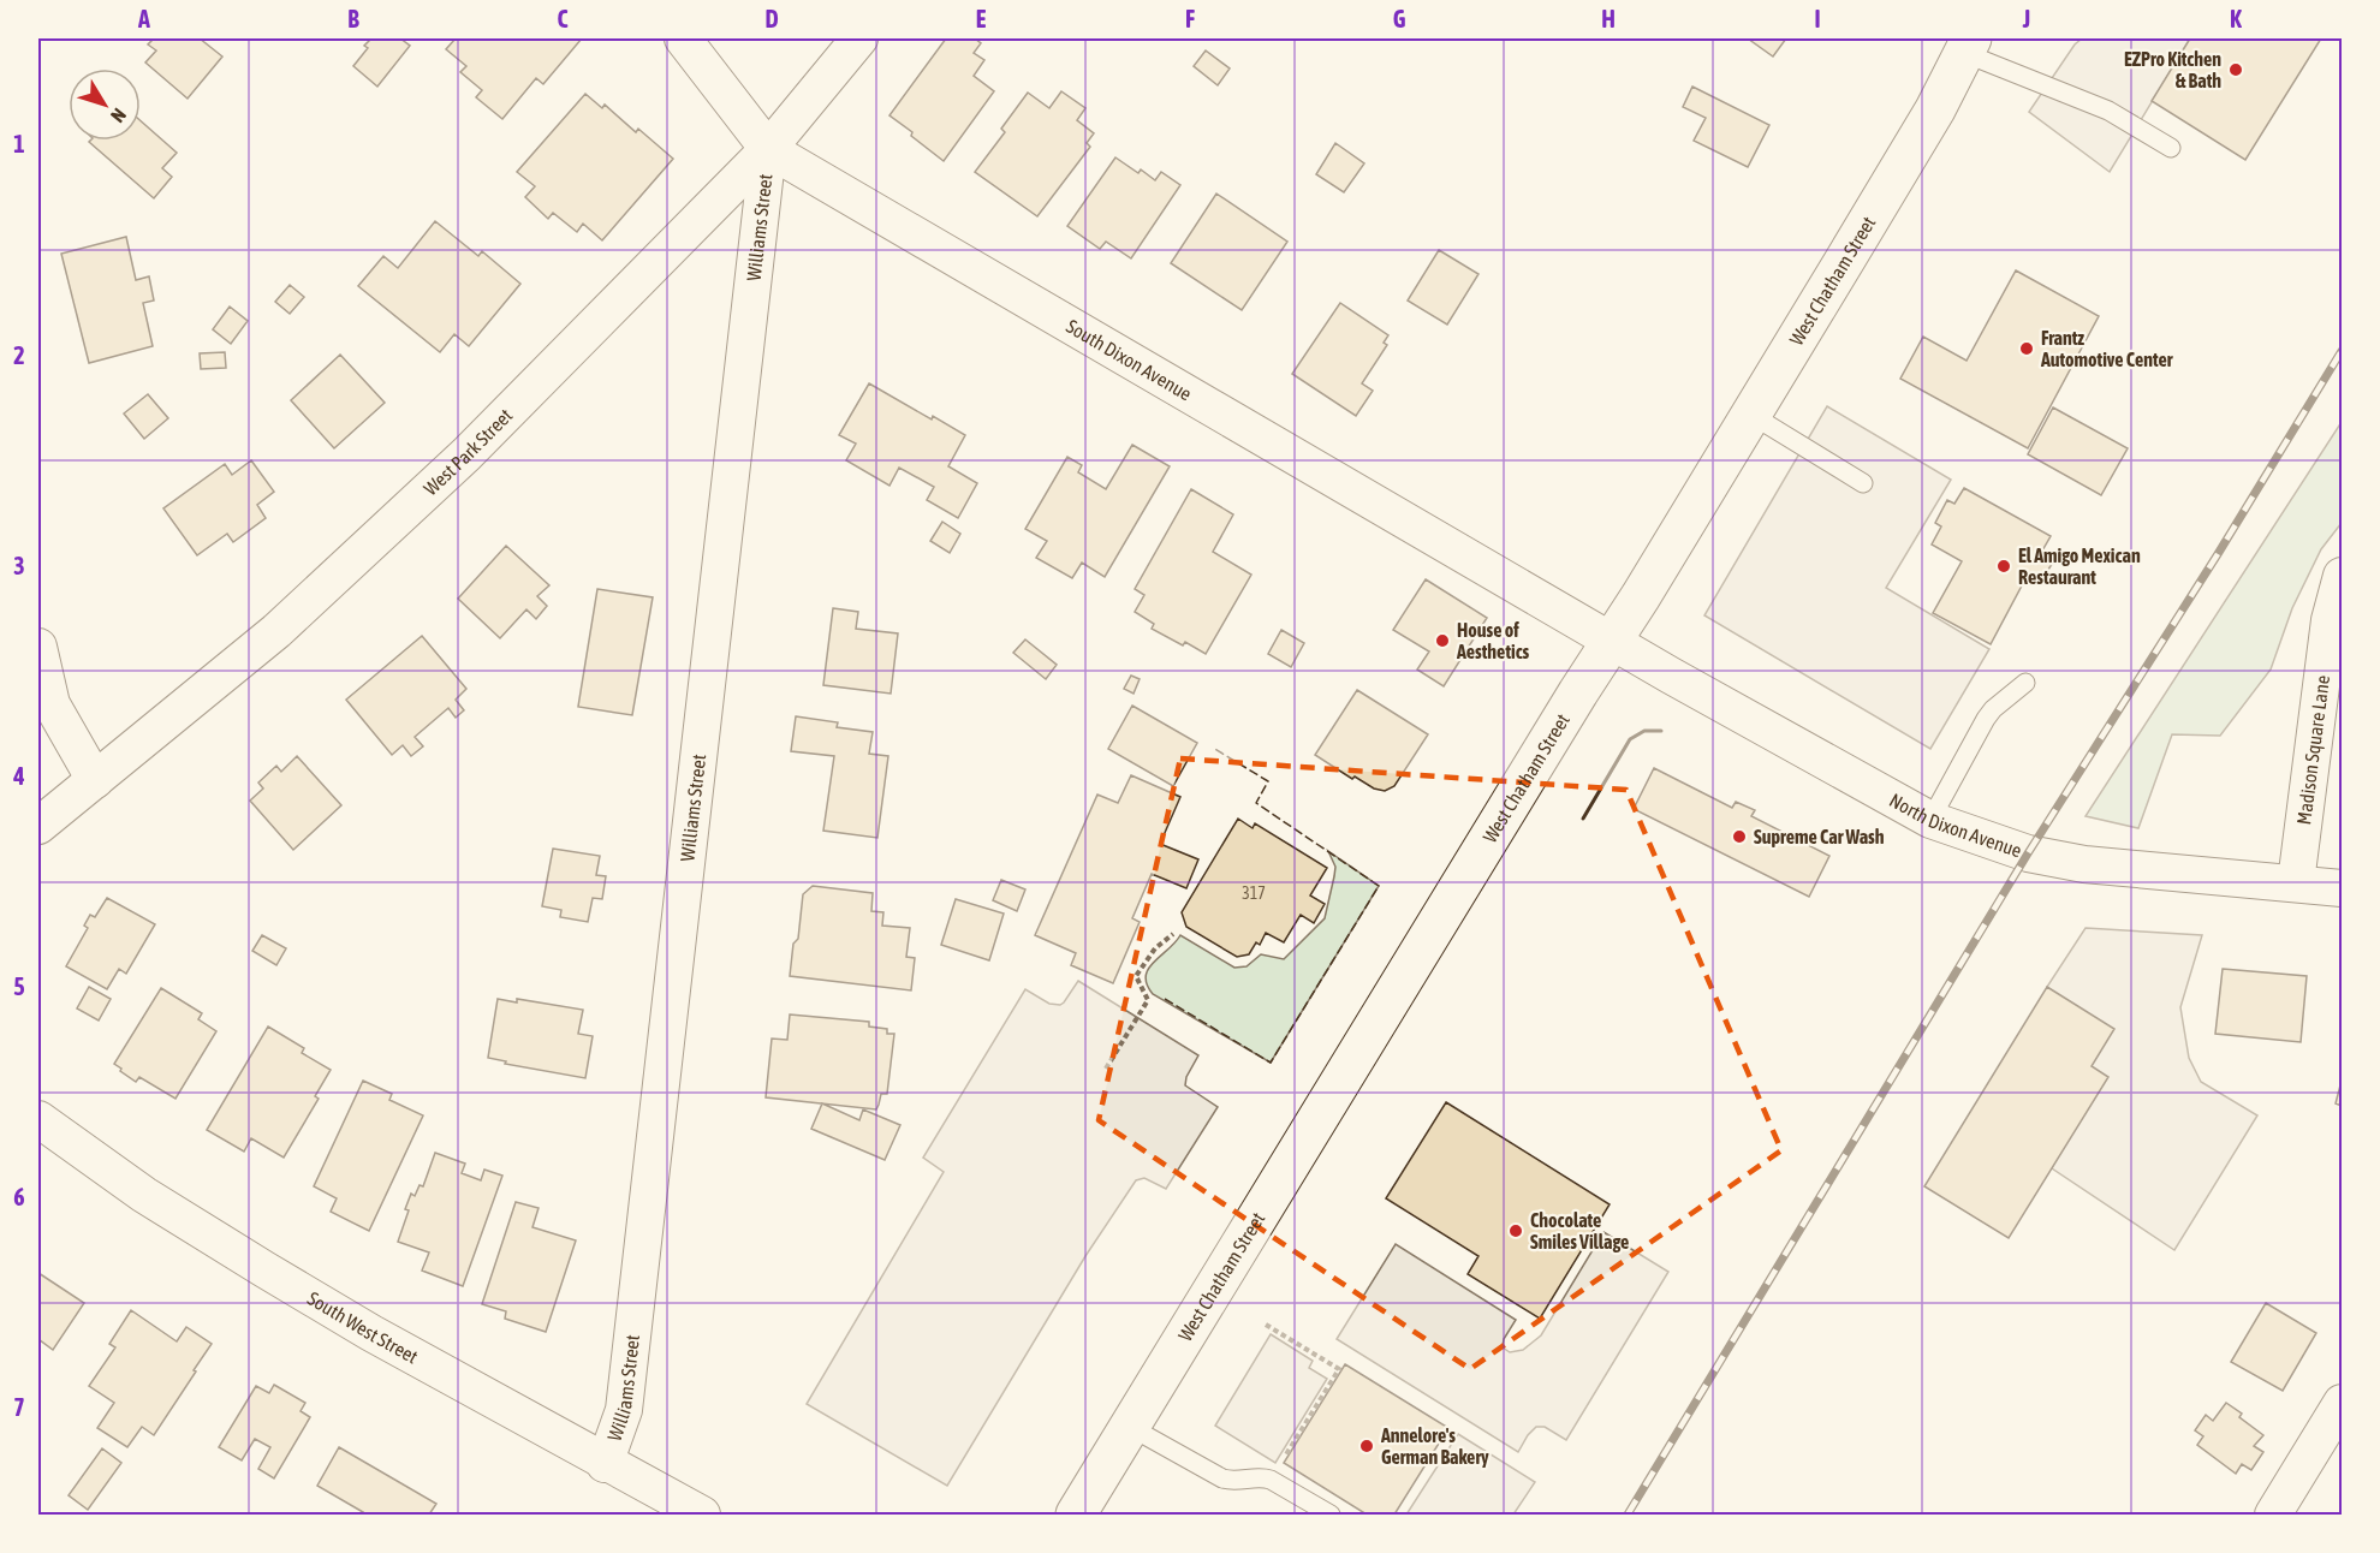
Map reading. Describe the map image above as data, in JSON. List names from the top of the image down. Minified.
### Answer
{"streets":{"main road":["West Chatham Street"],"street":["Williams Street","South Dixon Avenue","West Park Street","Madison Square Lane","North Dixon Avenue","South West Street"]},"crossings":[["Williams Street","South Dixon Avenue"],["Williams Street","West Park Street"],["Williams Street","South West Street"],["West Chatham Street","South Dixon Avenue"],["West Chatham Street","North Dixon Avenue"],["South Dixon Avenue","West Park Street"],["South Dixon Avenue","North Dixon Avenue"],["Madison Square Lane","North Dixon Avenue"]],"places":["EZPro Kitchen & Bath","Frantz Automotive Center","El Amigo Mexican Restaurant","House of Aesthetics","Supreme Car Wash","Chocolate Smiles Village","Annelore's German Bakery"],"house_numbers":["317"],"north":"bottom right","grid":{"columns":["A","B","C","D","E","F","G","H","I","J","K"],"rows":["1","2","3","4","5","6","7"]}}
